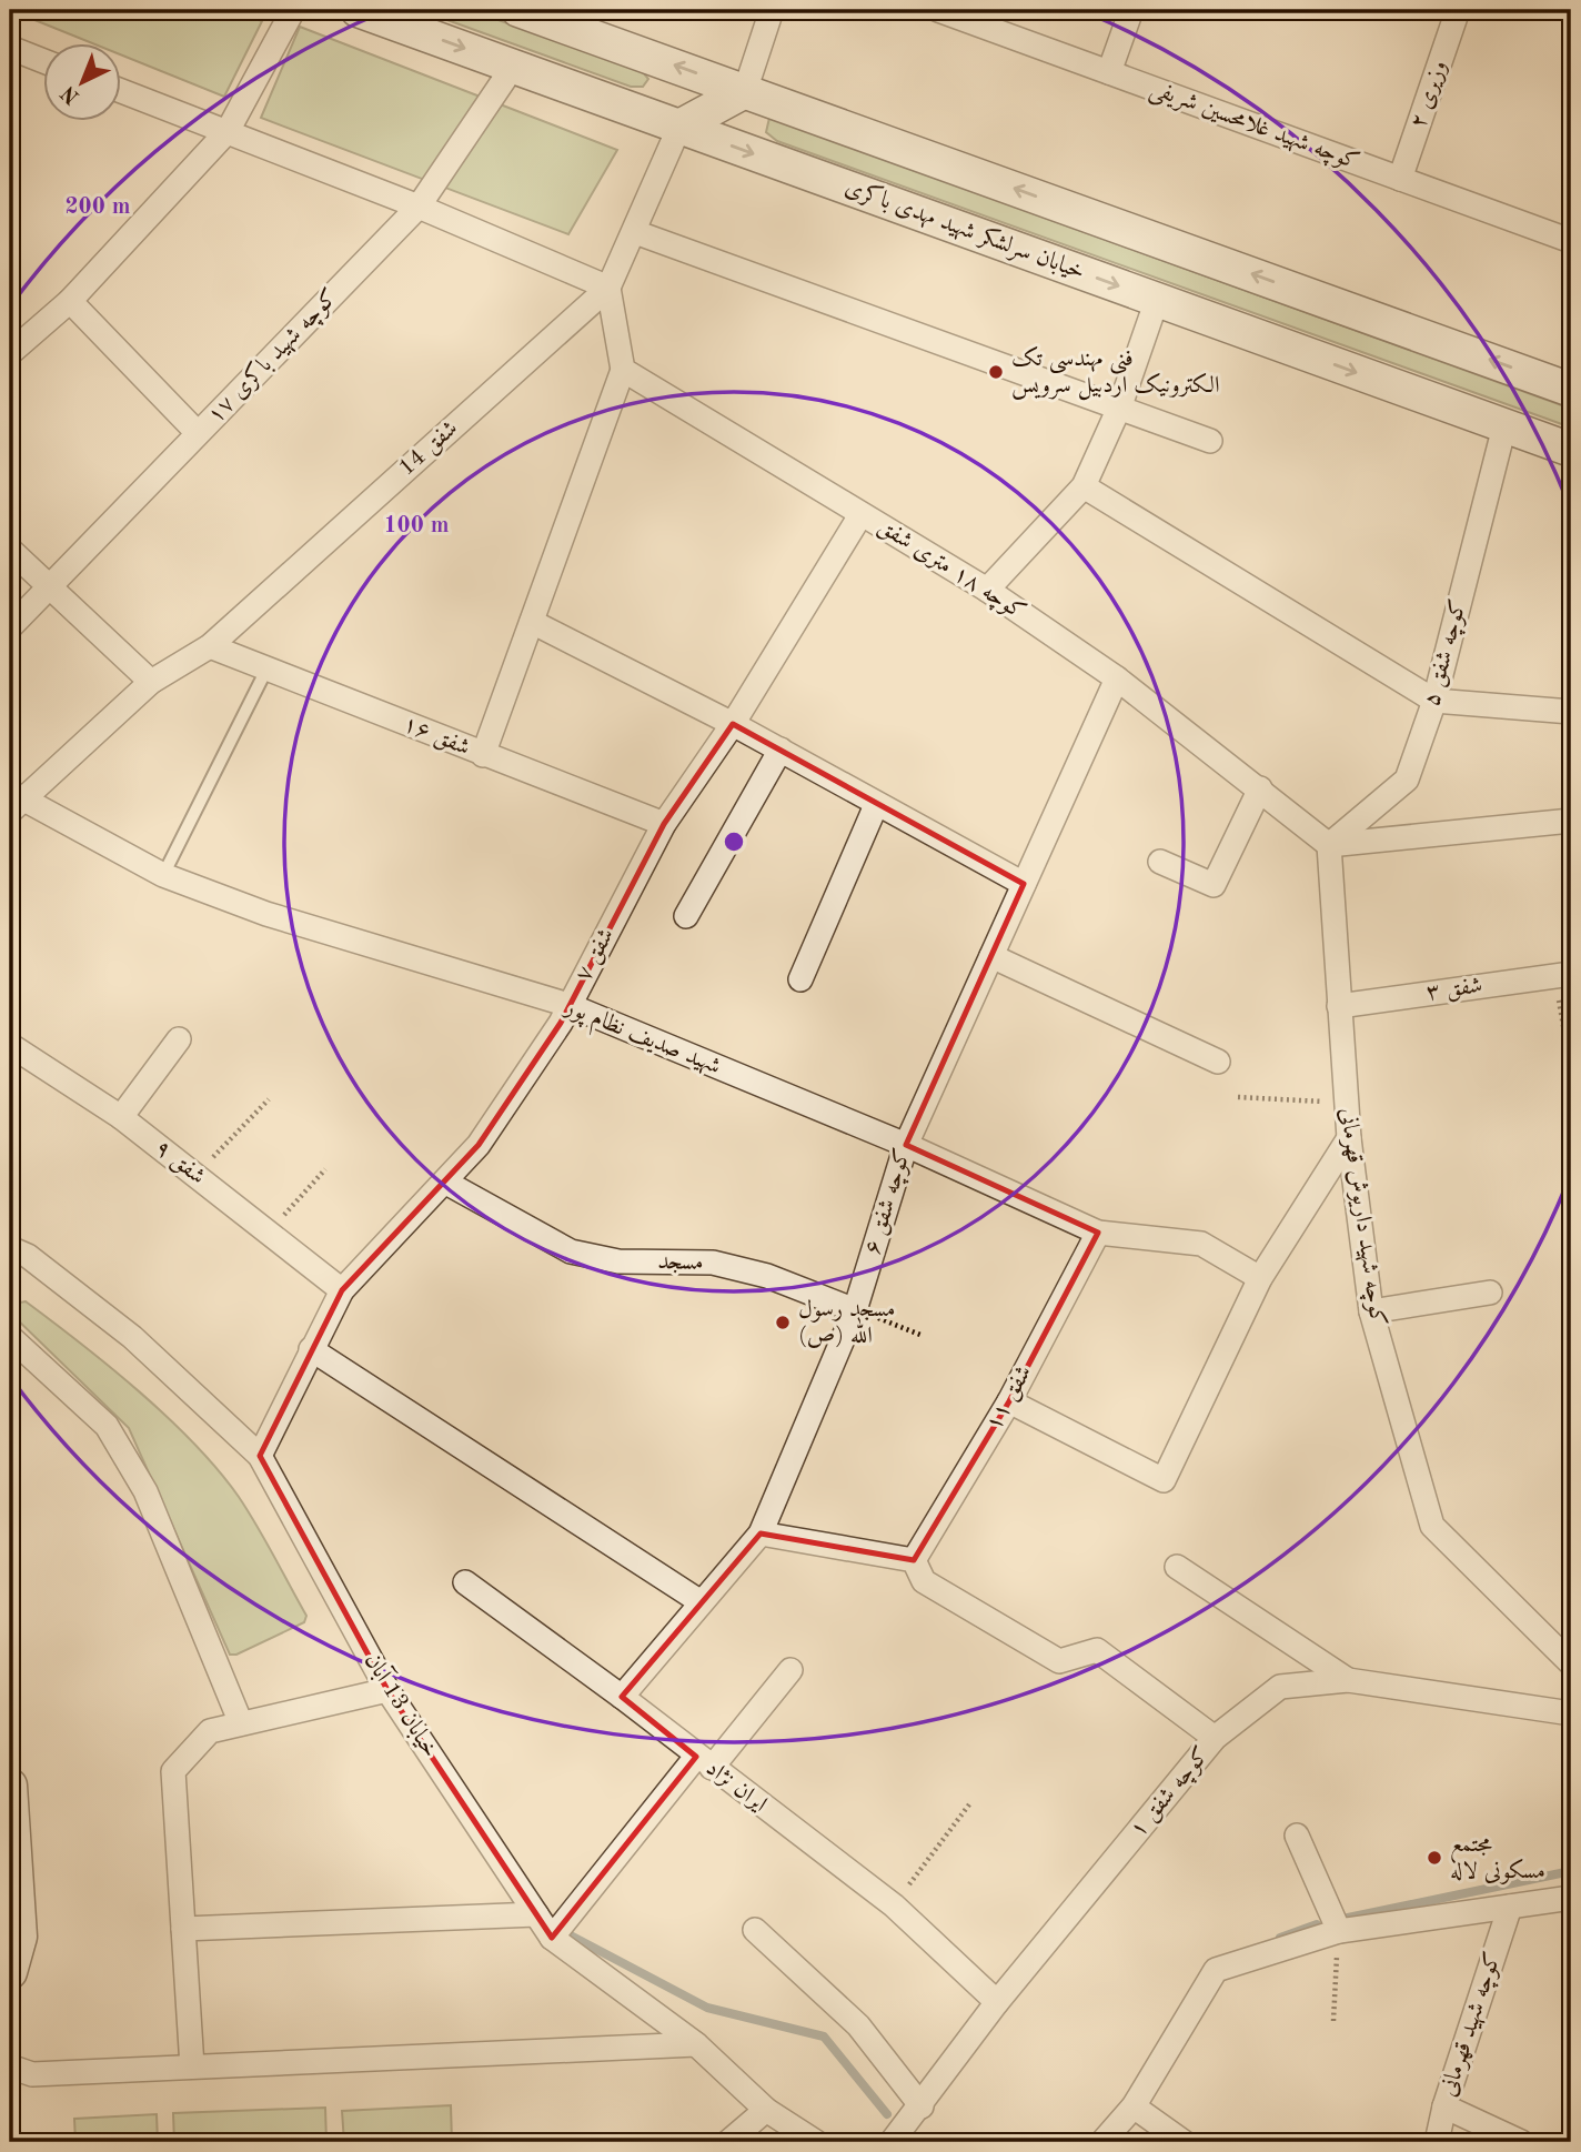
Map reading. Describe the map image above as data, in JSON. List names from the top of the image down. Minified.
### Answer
{"streets":{"main road":["خیابان سرلشکر شهید مهدی باکری"],"street":["وزیری ۲","کوچه شهید غلامحسین شریفی","کوچه شهید باکری ۱۷","شفق 14","کوچه ۱۸ متری شفق","کوچه شفق ۵","شفق ۱۶","شفق ۷","شفق ۳","شهید صدیف نظام پور","شفق ۹","کوچه شفق ۶","کوچه شهید داریوش قهرمانی","مسجد","شفق ۱۱","خیابان 13 آبان","ایران نژاد","کوچه شفق ۱","کوچه شهید قهرمانی"]},"crossings":[["وزیری ۲","کوچه شهید غلامحسین شریفی"],["خیابان سرلشکر شهید مهدی باکری","کوچه شهید باکری ۱۷"],["خیابان سرلشکر شهید مهدی باکری","شفق 14"],["خیابان سرلشکر شهید مهدی باکری","کوچه شفق ۵"],["شفق 14","شفق ۱۶"],["شفق 14","شهید صدیف نظام پور"],["کوچه ۱۸ متری شفق","کوچه شفق ۵"],["کوچه ۱۸ متری شفق","شفق ۷"],["کوچه ۱۸ متری شفق","کوچه شفق ۶"],["کوچه ۱۸ متری شفق","کوچه شهید داریوش قهرمانی"],["کوچه شفق ۵","کوچه شهید داریوش قهرمانی"],["شفق ۱۶","شفق ۷"],["شفق ۷","شهید صدیف نظام پور"],["شفق ۷","شفق ۹"],["شفق ۷","مسجد"],["شفق ۷","خیابان 13 آبان"],["شفق ۳","کوچه شهید داریوش قهرمانی"],["شهید صدیف نظام پور","کوچه شفق ۶"],["شهید صدیف نظام پور","شفق ۱۱"],["کوچه شفق ۶","مسجد"],["کوچه شفق ۶","ایران نژاد"],["ایران نژاد","کوچه شفق ۱"]],"places":["فنی مهندسی تک الکترونیک اردبیل سرویس","مسجد رسول الله (ص)","مجتمع مسکونی لاله"],"north":"bottom left","rings":["200 m","100 m"]}
